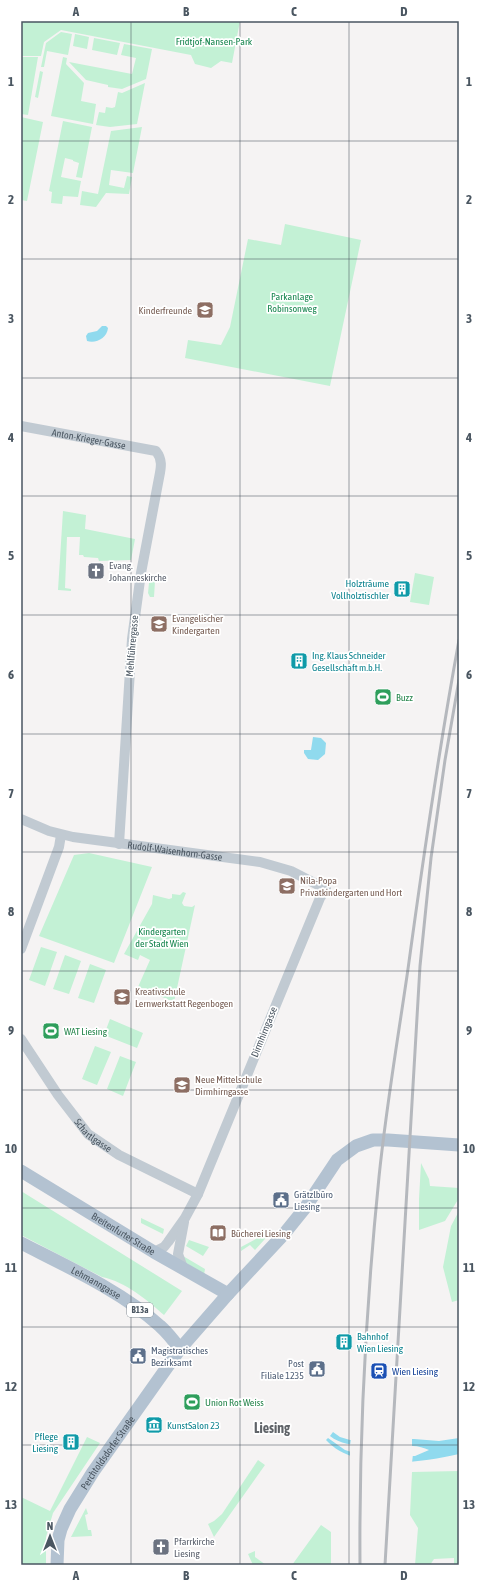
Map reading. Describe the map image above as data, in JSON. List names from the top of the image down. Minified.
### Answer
{"streets":{"main road":["Breitenfurter Straße","Lehmanngasse","B13a","Perchtoldsdorfer Straße"],"street":["Anton-Krieger-Gasse","Mehlführergasse","Rudolf-Waisenhorn-Gasse","Dirmhirngasse","Schartlgasse"]},"crossings":[["Anton-Krieger-Gasse","Mehlführergasse"],["Mehlführergasse","Rudolf-Waisenhorn-Gasse"],["Rudolf-Waisenhorn-Gasse","Dirmhirngasse"],["Dirmhirngasse","Schartlgasse"],["Lehmanngasse","Perchtoldsdorfer Straße"]],"districts":["Liesing"],"parks":["Fridtjof-Nansen-Park","Parkanlage Robinsonweg","Kindergarten der Stadt Wien"],"places":{"school or university":["Kinderfreunde","Evangelischer Kindergarten","Nila-Popa Privatkindergarten und Hort","Kreativschule Lernwerkstatt Regenbogen","Neue Mittelschule Dirmhirngasse"],"church":["Evang. Johanneskirche","Pfarrkirche Liesing"],"building":["Holzträume Vollholztischler","Ing. Klaus Schneider Gesellschaft m.b.H.","Bahnhof Wien Liesing","Pflege Liesing"],"sports":["Buzz","WAT Liesing","Union Rot Weiss"],"public building":["Grätzlbüro Liesing","Magistratisches Bezirksamt","Post Filiale 1235"],"library":["Bücherei Liesing"],"station":["Wien Liesing"],"museum":["KunstSalon 23"]},"north":"top","grid":{"columns":["A","B","C","D"],"rows":["1","2","3","4","5","6","7","8","9","10","11","12","13"]}}
